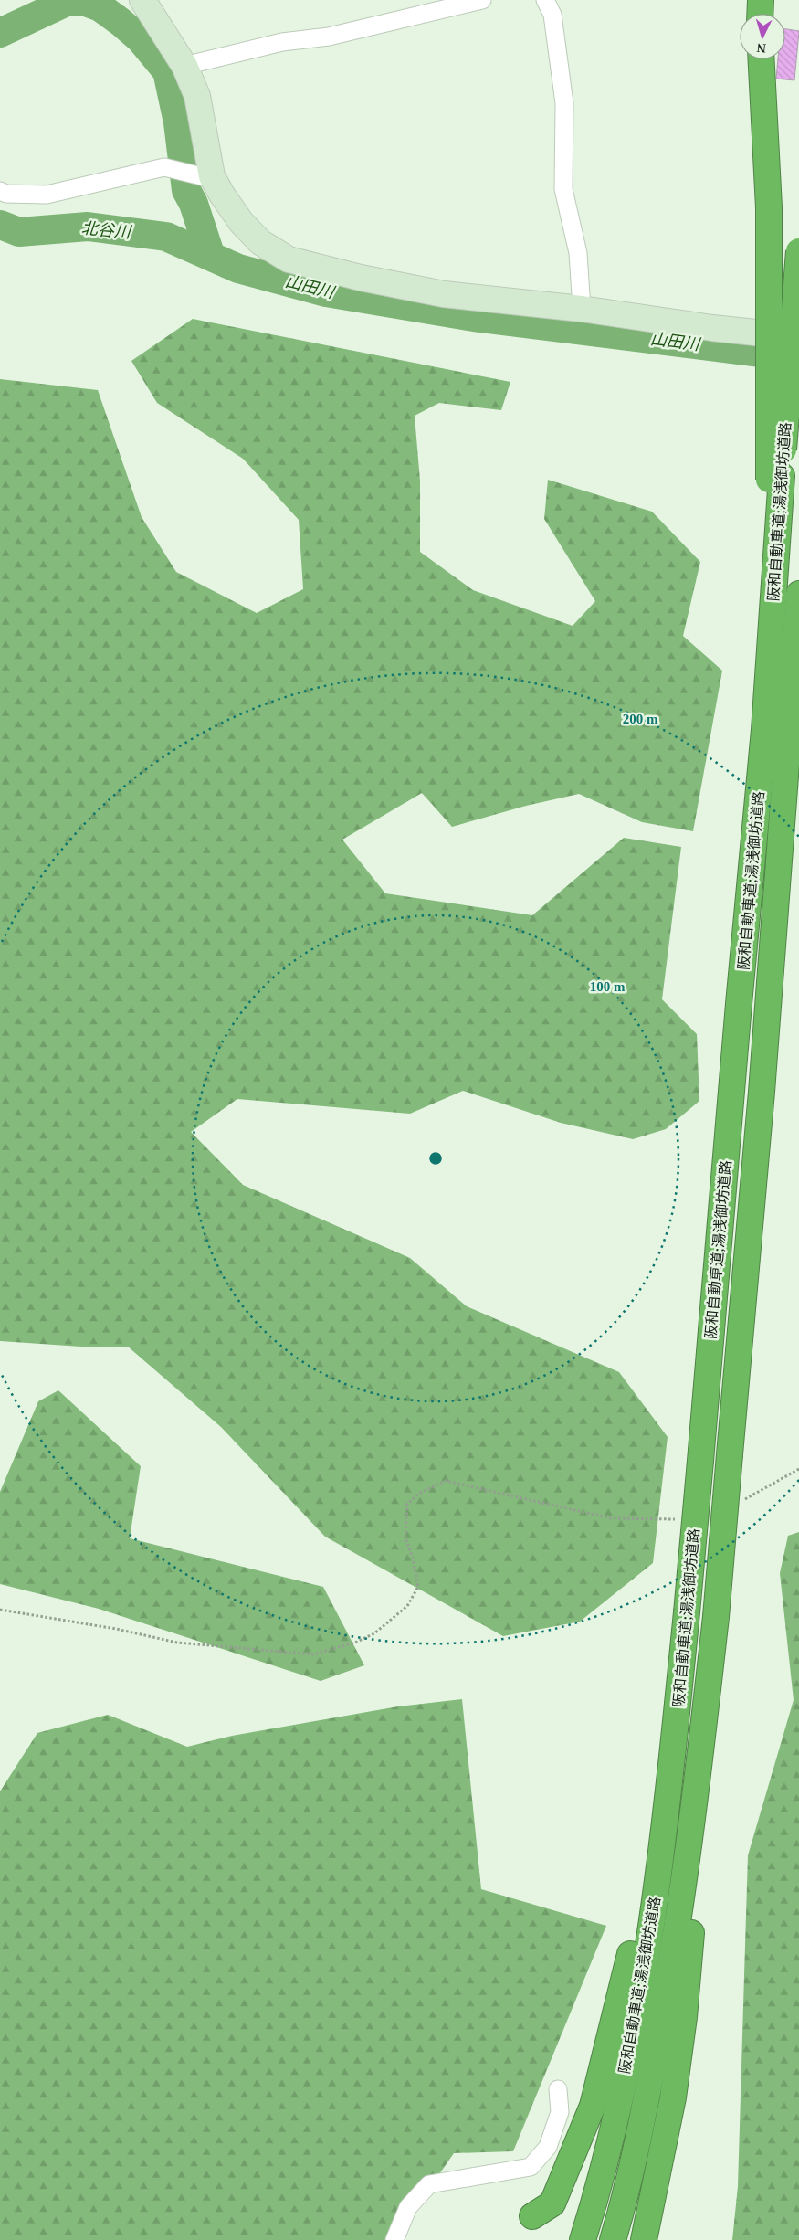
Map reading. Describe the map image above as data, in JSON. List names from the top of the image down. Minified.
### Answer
{"streets":{"highway":["阪和自動車道;湯浅御坊道路"]},"water":["北谷川","山田川"],"north":"bottom","rings":["200 m","100 m"]}
